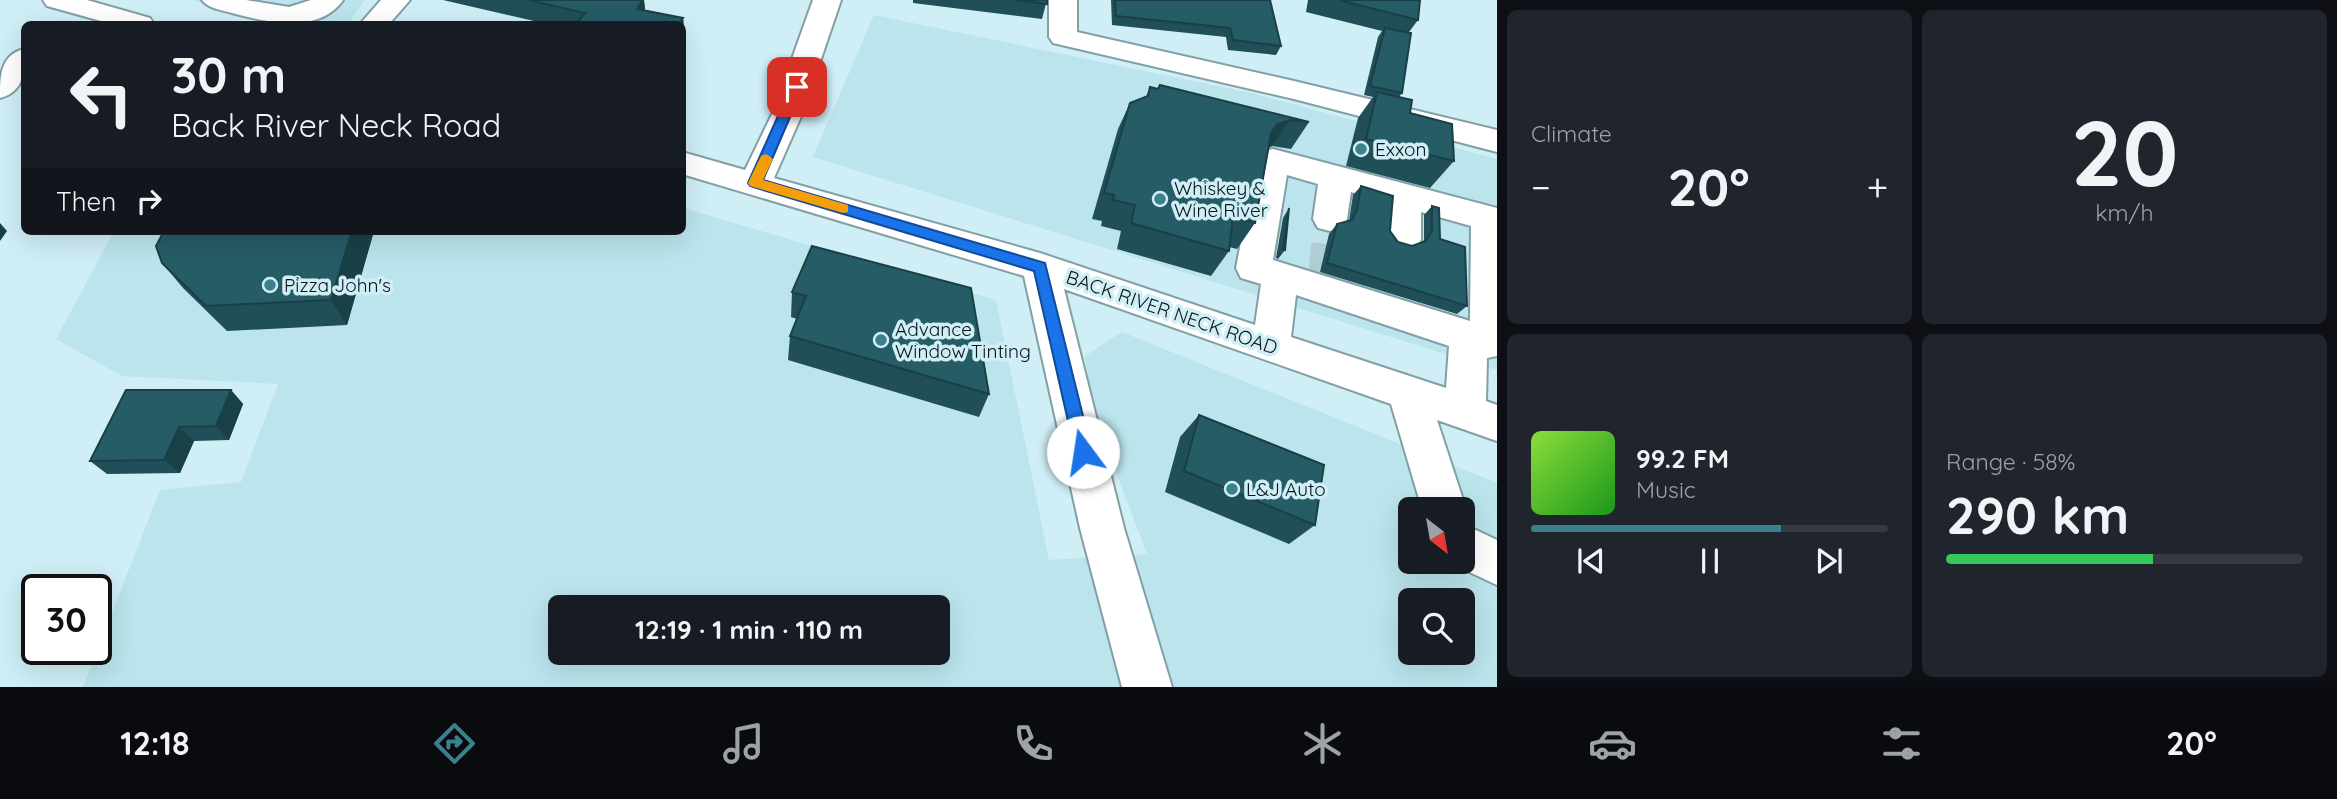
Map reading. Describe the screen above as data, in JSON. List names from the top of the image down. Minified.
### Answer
{"streets":{"street":["BACK RIVER NECK ROAD"]},"places":["Exxon","Whiskey & Wine River","Pizza John's","Advance Window Tinting","L&J Auto"],"north":"bottom right","page":{"tile":["Climate",["20","km/h"],["Range · 58%","290 km"]],"turn":["30 m","Back River Neck Road"],"heat":["−","20°","+"],"then":"Then","song":["99.2 FM","Music"],"limit":"30","trip":"12:19 · 1 min · 110 m","tabs":["12:18","20°"]}}
